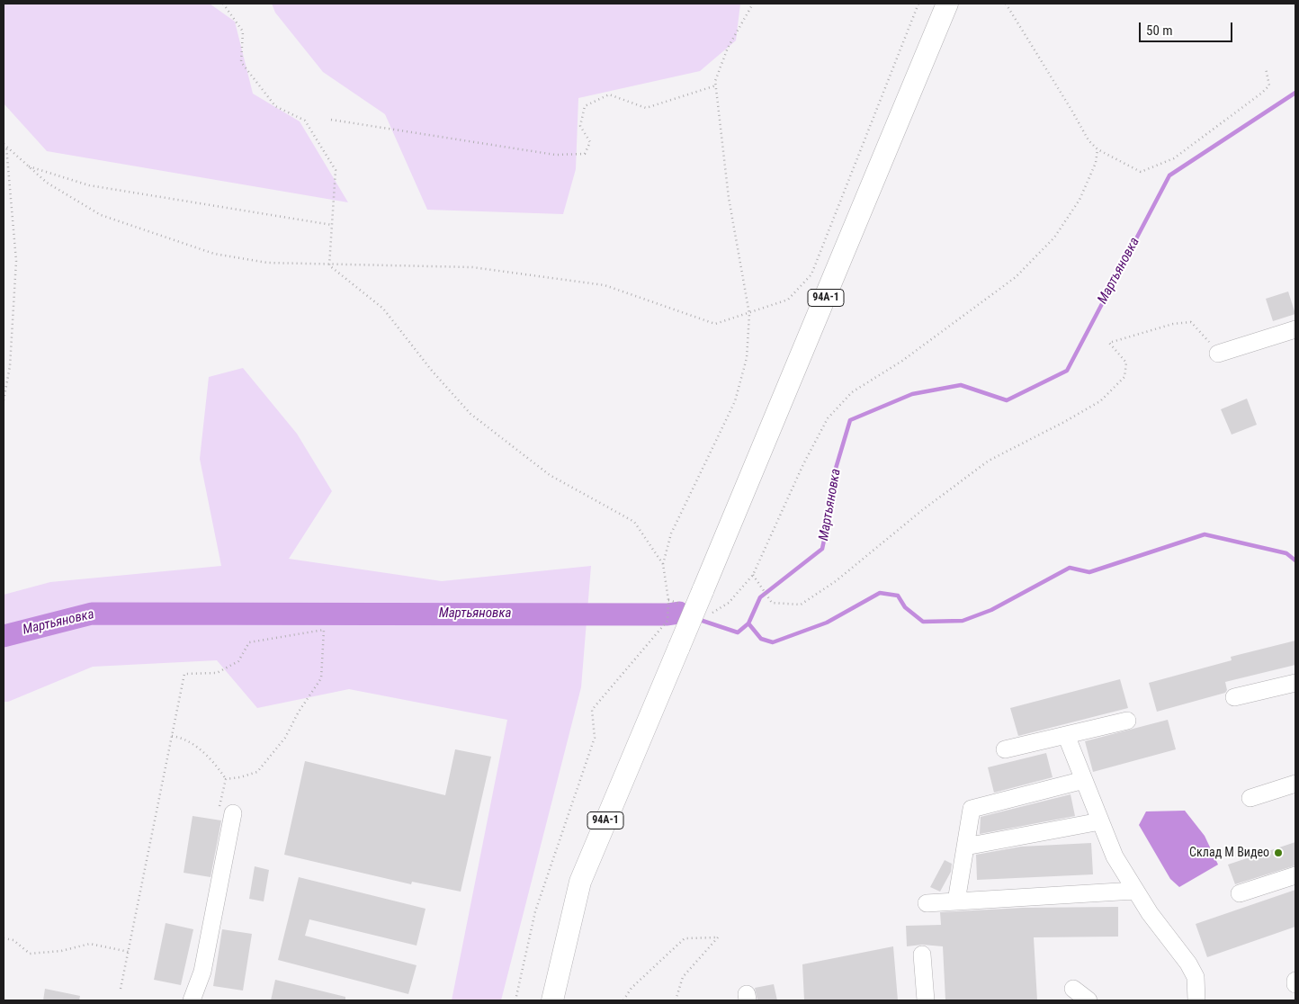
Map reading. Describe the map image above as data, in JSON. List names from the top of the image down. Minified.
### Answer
{"streets":{"main road":["94А-1"]},"water":["Мартьяновка"],"places":["Склад М Видео"],"scale_bar":"50 m"}
